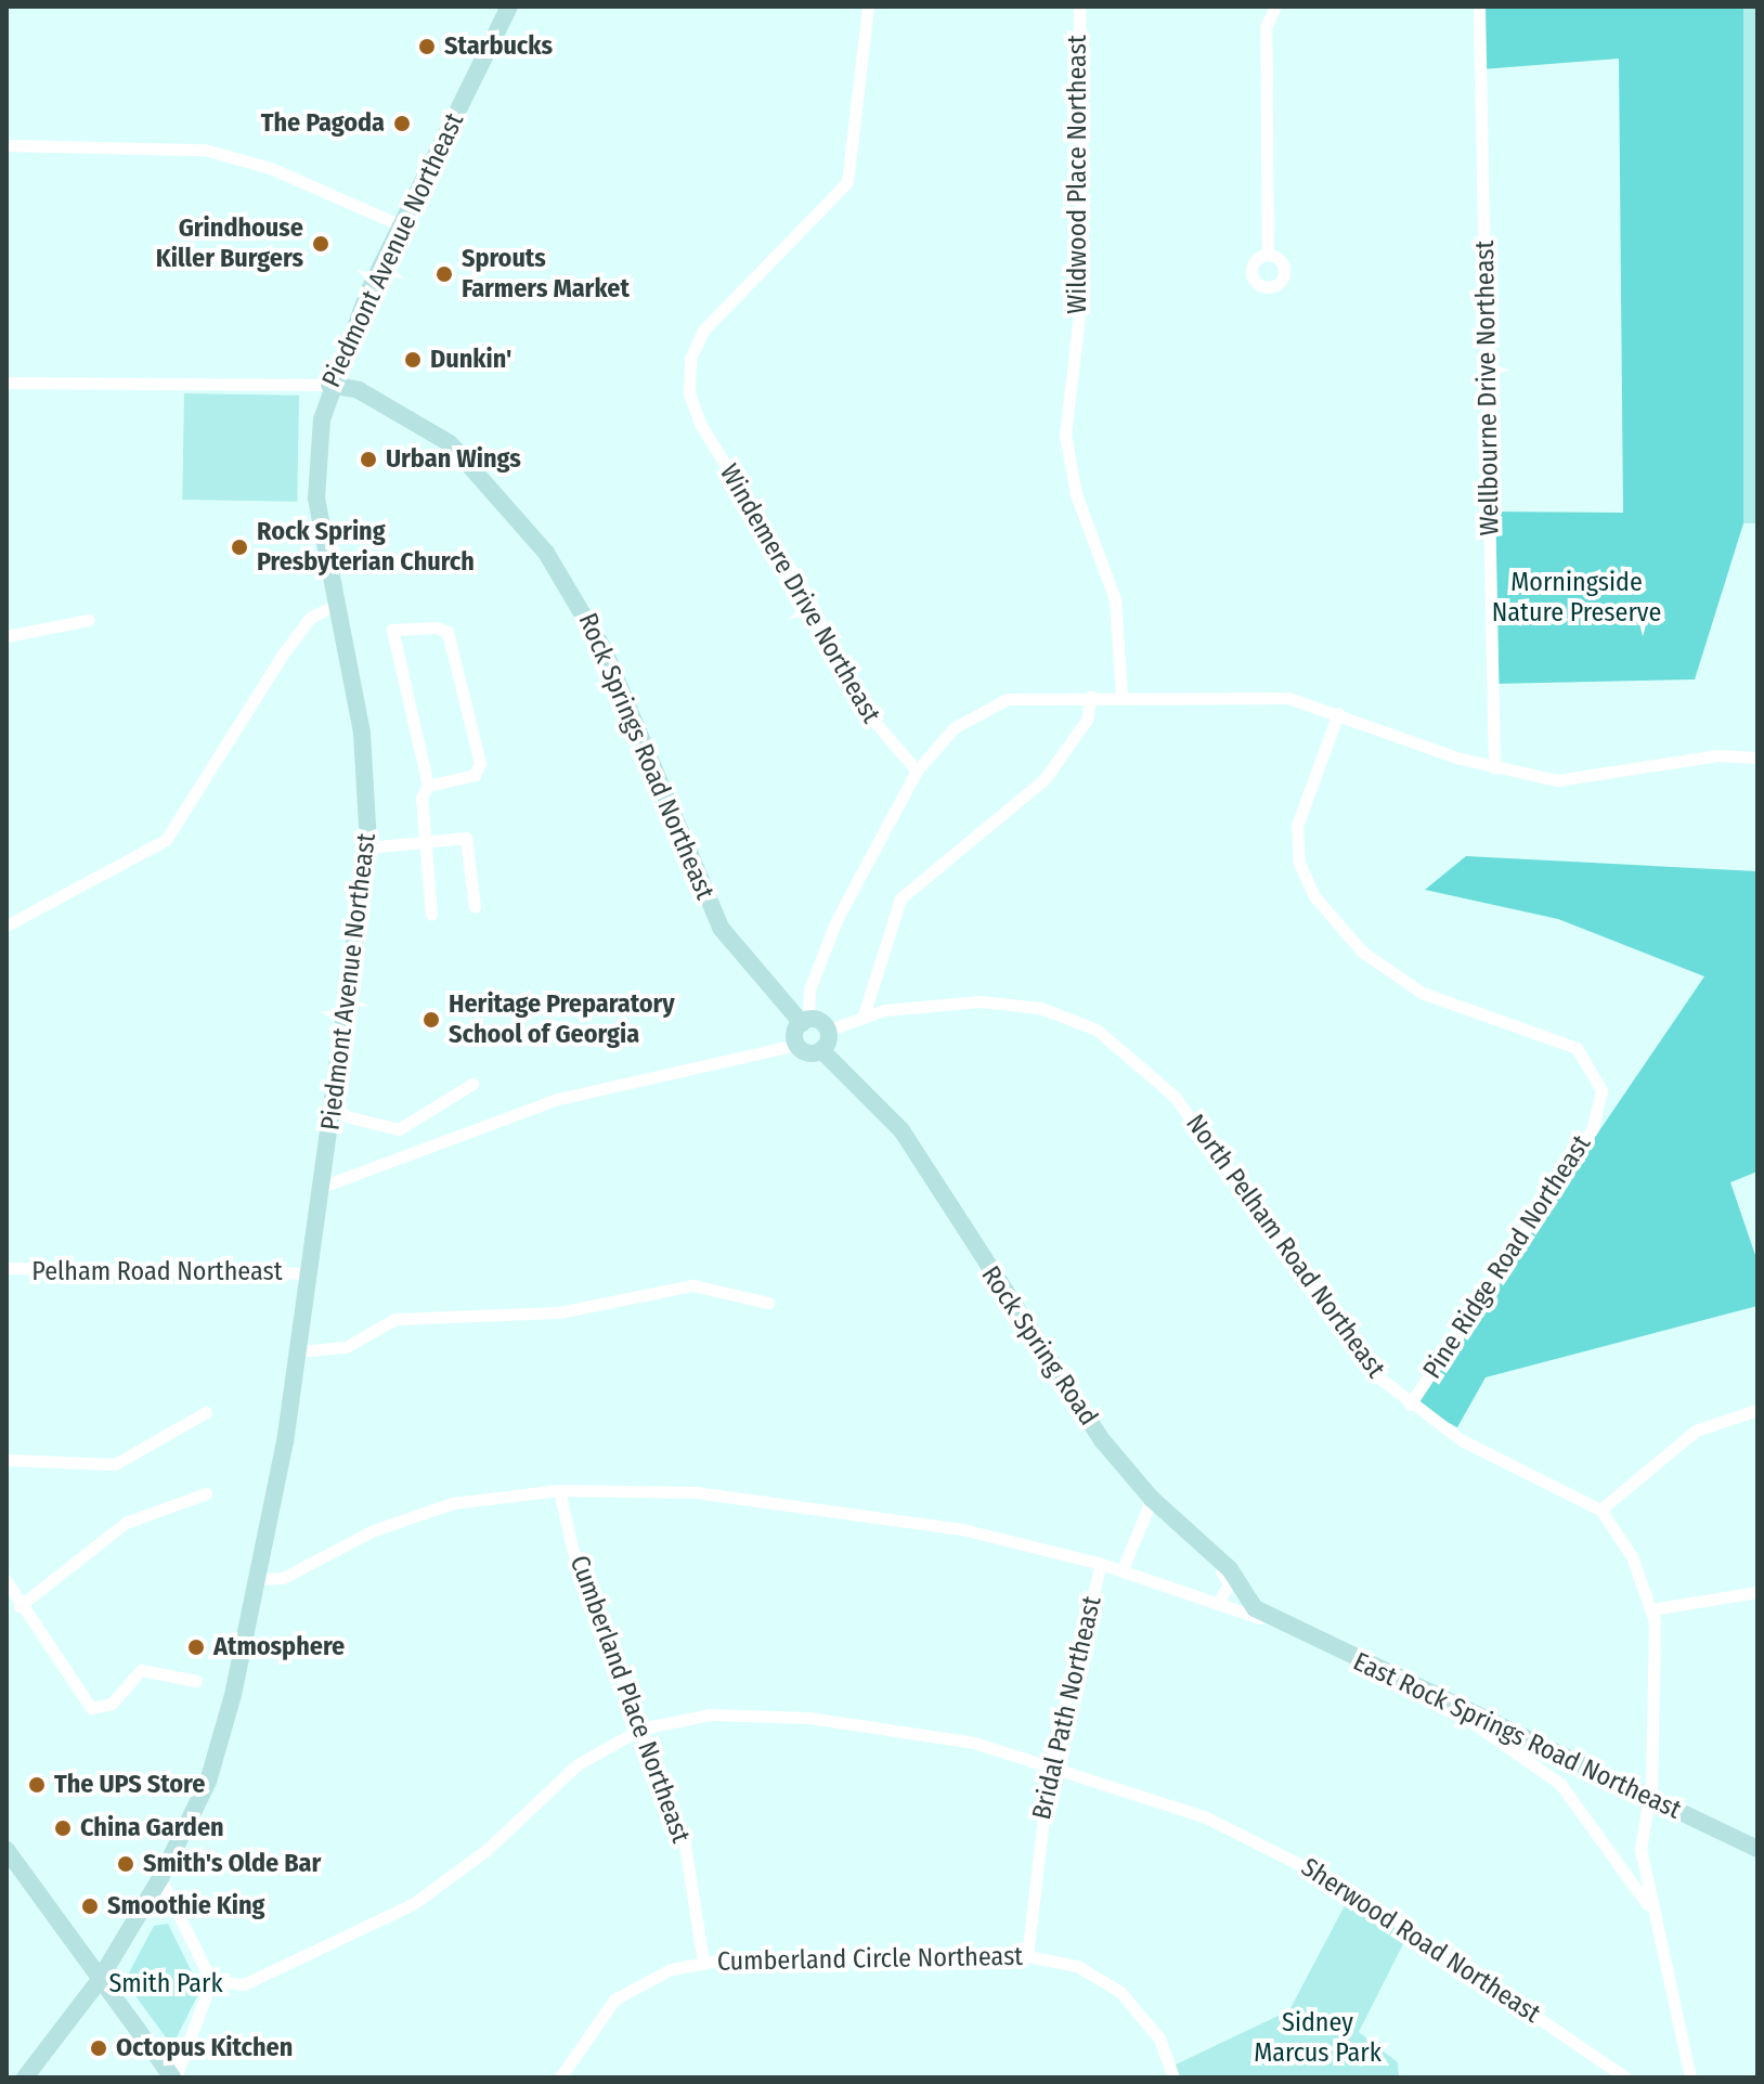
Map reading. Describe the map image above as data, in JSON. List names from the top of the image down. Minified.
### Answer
{"streets":{"main road":["Piedmont Avenue Northeast","Rock Springs Road Northeast","Rock Spring Road","East Rock Springs Road Northeast"],"street":["Wildwood Place Northeast","Wellbourne Drive Northeast","Windemere Drive Northeast","North Pelham Road Northeast","Pine Ridge Road Northeast","Pelham Road Northeast","Cumberland Place Northeast","Bridal Path Northeast","Sherwood Road Northeast","Cumberland Circle Northeast"]},"crossings":[["Piedmont Avenue Northeast","Rock Springs Road Northeast"],["Piedmont Avenue Northeast","Pelham Road Northeast"],["North Pelham Road Northeast","Pine Ridge Road Northeast"],["Rock Spring Road","East Rock Springs Road Northeast"],["Cumberland Place Northeast","Sherwood Road Northeast"],["Cumberland Place Northeast","Cumberland Circle Northeast"],["Bridal Path Northeast","Sherwood Road Northeast"],["Bridal Path Northeast","Cumberland Circle Northeast"]],"parks":["Morningside Nature Preserve","Smith Park","Sidney Marcus Park"],"places":["Starbucks","The Pagoda","Grindhouse Killer Burgers","Sprouts Farmers Market","Dunkin'","Urban Wings","Rock Spring Presbyterian Church","Heritage Preparatory School of Georgia","Atmosphere","The UPS Store","China Garden","Smith's Olde Bar","Smoothie King","Octopus Kitchen"]}
